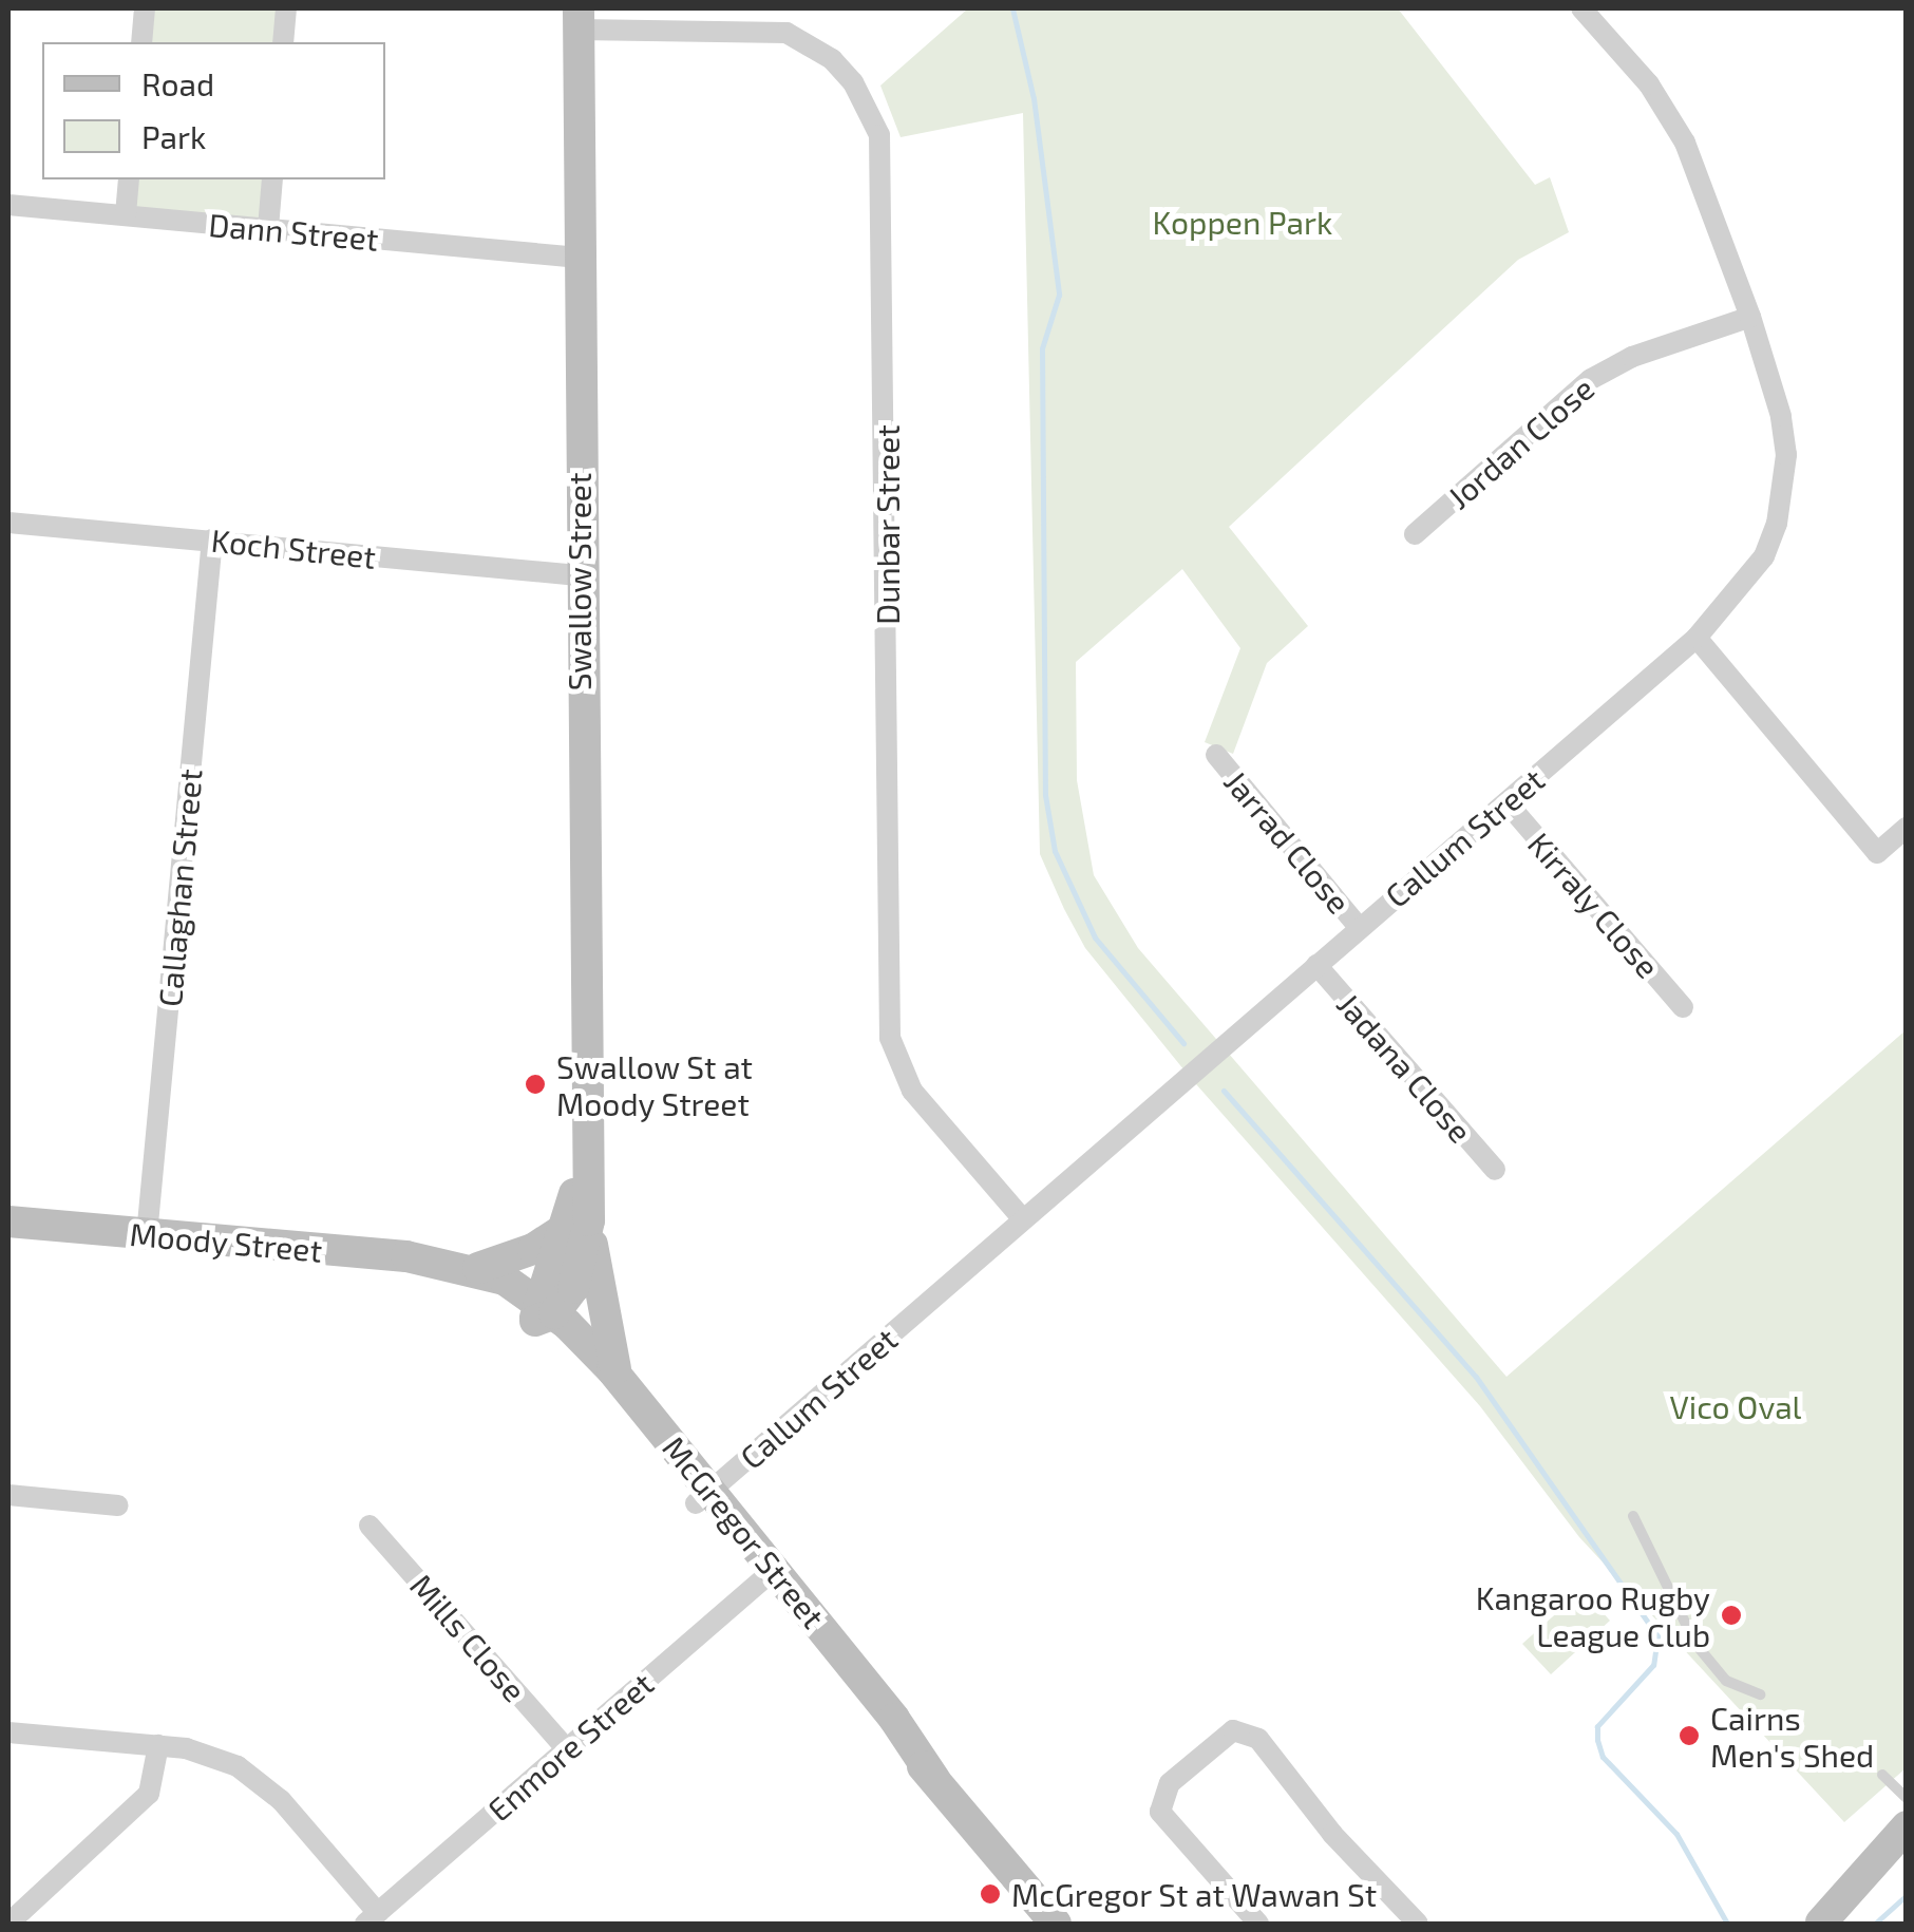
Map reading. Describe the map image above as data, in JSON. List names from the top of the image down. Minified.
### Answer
{"streets":{"street":["Dann Street","Jordan Close","Dunbar Street","Koch Street","Swallow Street","Callum Street","Jarrad Close","Callaghan Street","Kirraly Close","Jadana Close","Moody Street","McGregor Street","Mills Close","Enmore Street"]},"crossings":[["Dann Street","Swallow Street"],["Jordan Close","Callum Street"],["Dunbar Street","Swallow Street"],["Dunbar Street","Callum Street"],["Koch Street","Swallow Street"],["Koch Street","Callaghan Street"],["Swallow Street","Moody Street"],["Swallow Street","McGregor Street"],["Callum Street","Jarrad Close"],["Callum Street","Kirraly Close"],["Callum Street","Jadana Close"],["Callum Street","McGregor Street"],["Callaghan Street","Moody Street"],["Moody Street","McGregor Street"],["McGregor Street","Enmore Street"],["Mills Close","Enmore Street"]],"parks":["Koppen Park","Vico Oval"],"places":["Swallow St at Moody Street","Kangaroo Rugby League Club","Cairns Men's Shed","McGregor St at Wawan St"],"legend":["Road","Park"]}
